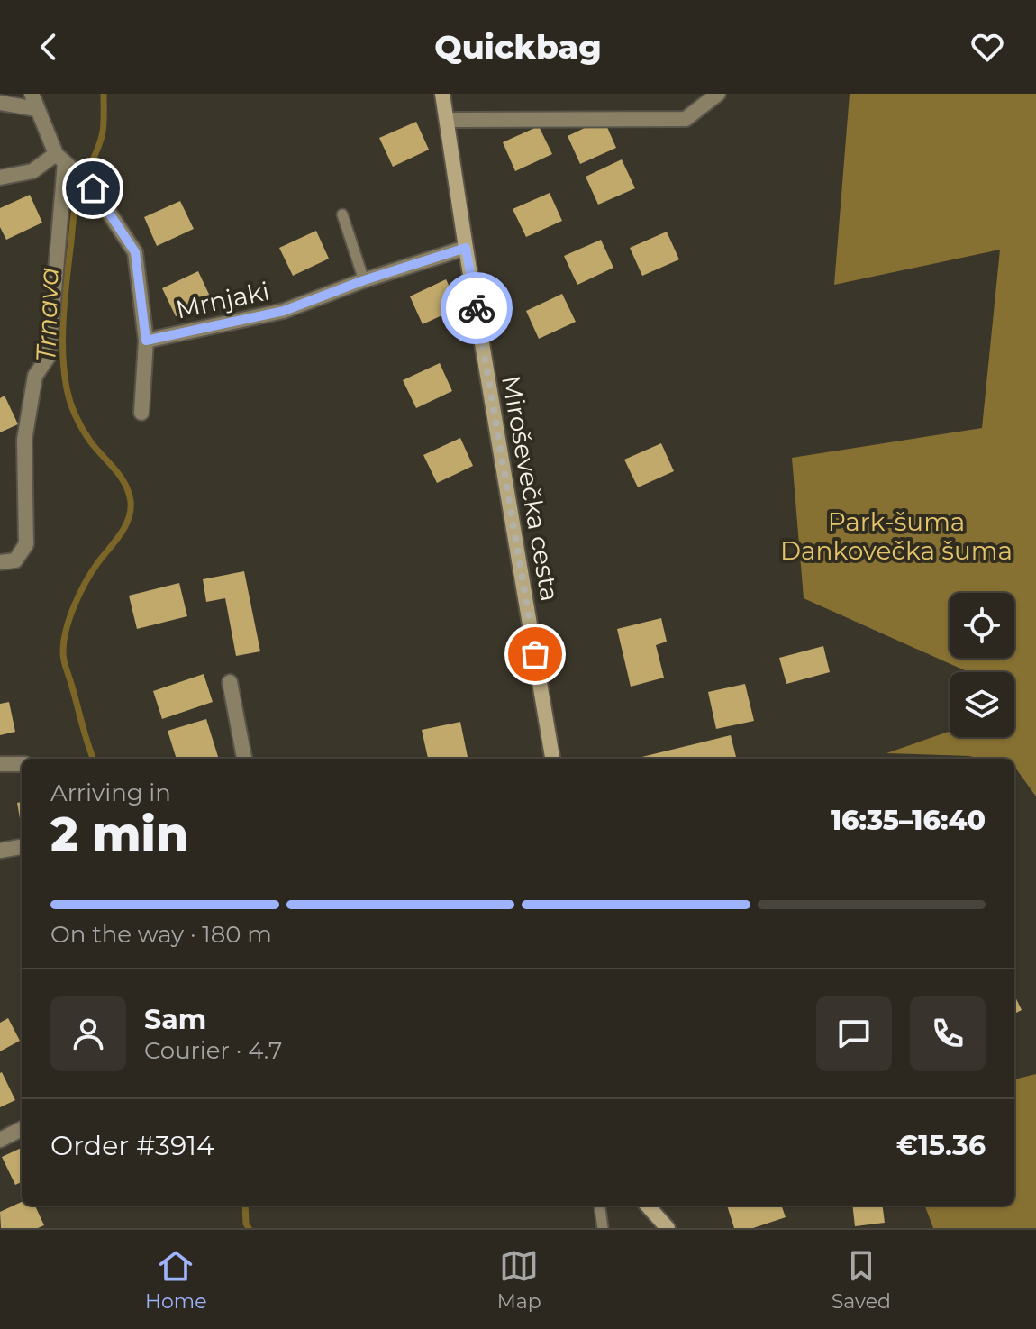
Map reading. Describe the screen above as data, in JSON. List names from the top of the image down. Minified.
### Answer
{"streets":{"main road":["Miroševečka cesta"],"street":["Mrnjaki"]},"crossings":[["Mrnjaki","Miroševečka cesta"]],"water":["Trnava"],"parks":["Park-šuma Dankovečka šuma"],"page":{"header":"Quickbag","heading":["2 min","Arriving in","16:35–16:40"],"panel":["Sam","Courier · 4.7","Order #3914","€15.36"],"bar":"On the way · 180 m","tabs":["Home","Map","Saved"]}}
